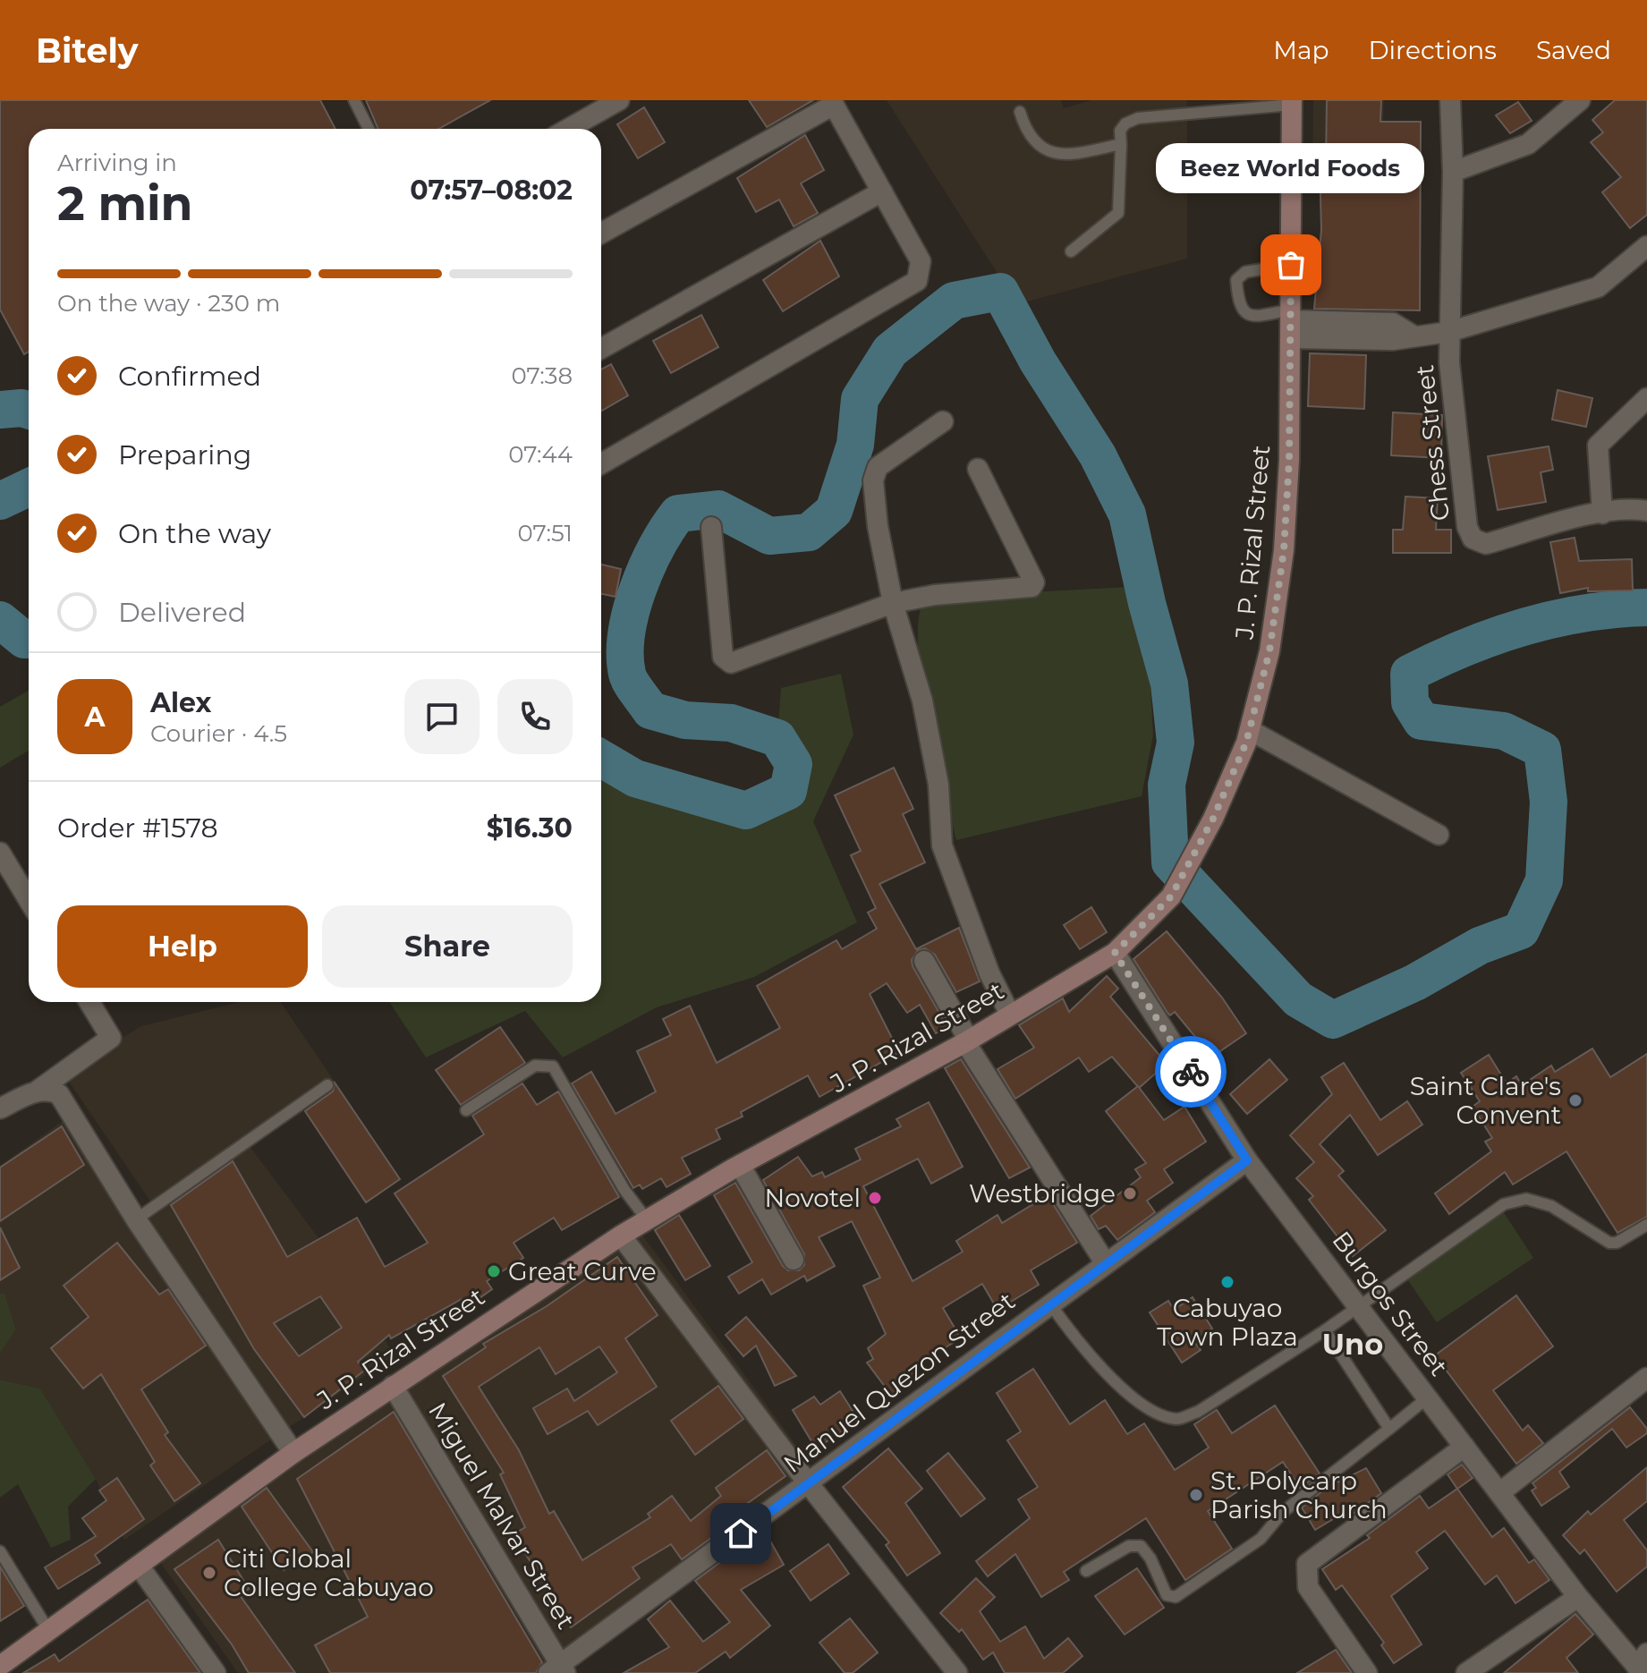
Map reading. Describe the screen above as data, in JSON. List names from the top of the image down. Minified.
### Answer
{"streets":{"main road":["J. P. Rizal Street"],"street":["Chess Street","Burgos Street","Manuel Quezon Street","Miguel Malvar Street"]},"crossings":[["J. P. Rizal Street","Burgos Street"],["J. P. Rizal Street","Miguel Malvar Street"],["Burgos Street","Manuel Quezon Street"],["Manuel Quezon Street","Miguel Malvar Street"]],"districts":["Uno"],"places":["Beez World Foods","Saint Clare's Convent","Westbridge","Novotel","Great Curve","Cabuyao Town Plaza","St. Polycarp Parish Church","Citi Global College Cabuyao"],"page":{"header":"Bitely","nav":["Map","Directions","Saved"],"heading":["2 min","Arriving in","07:57–08:02"],"panel":["Alex","Courier · 4.5","Order #1578","$16.30"],"bubble":"Beez World Foods","bar":"On the way · 230 m","list":[["Confirmed","07:38"],["Preparing","07:44"],["On the way","07:51"],"Delivered"],"round":"A","buttons":["Help","Share"]}}
